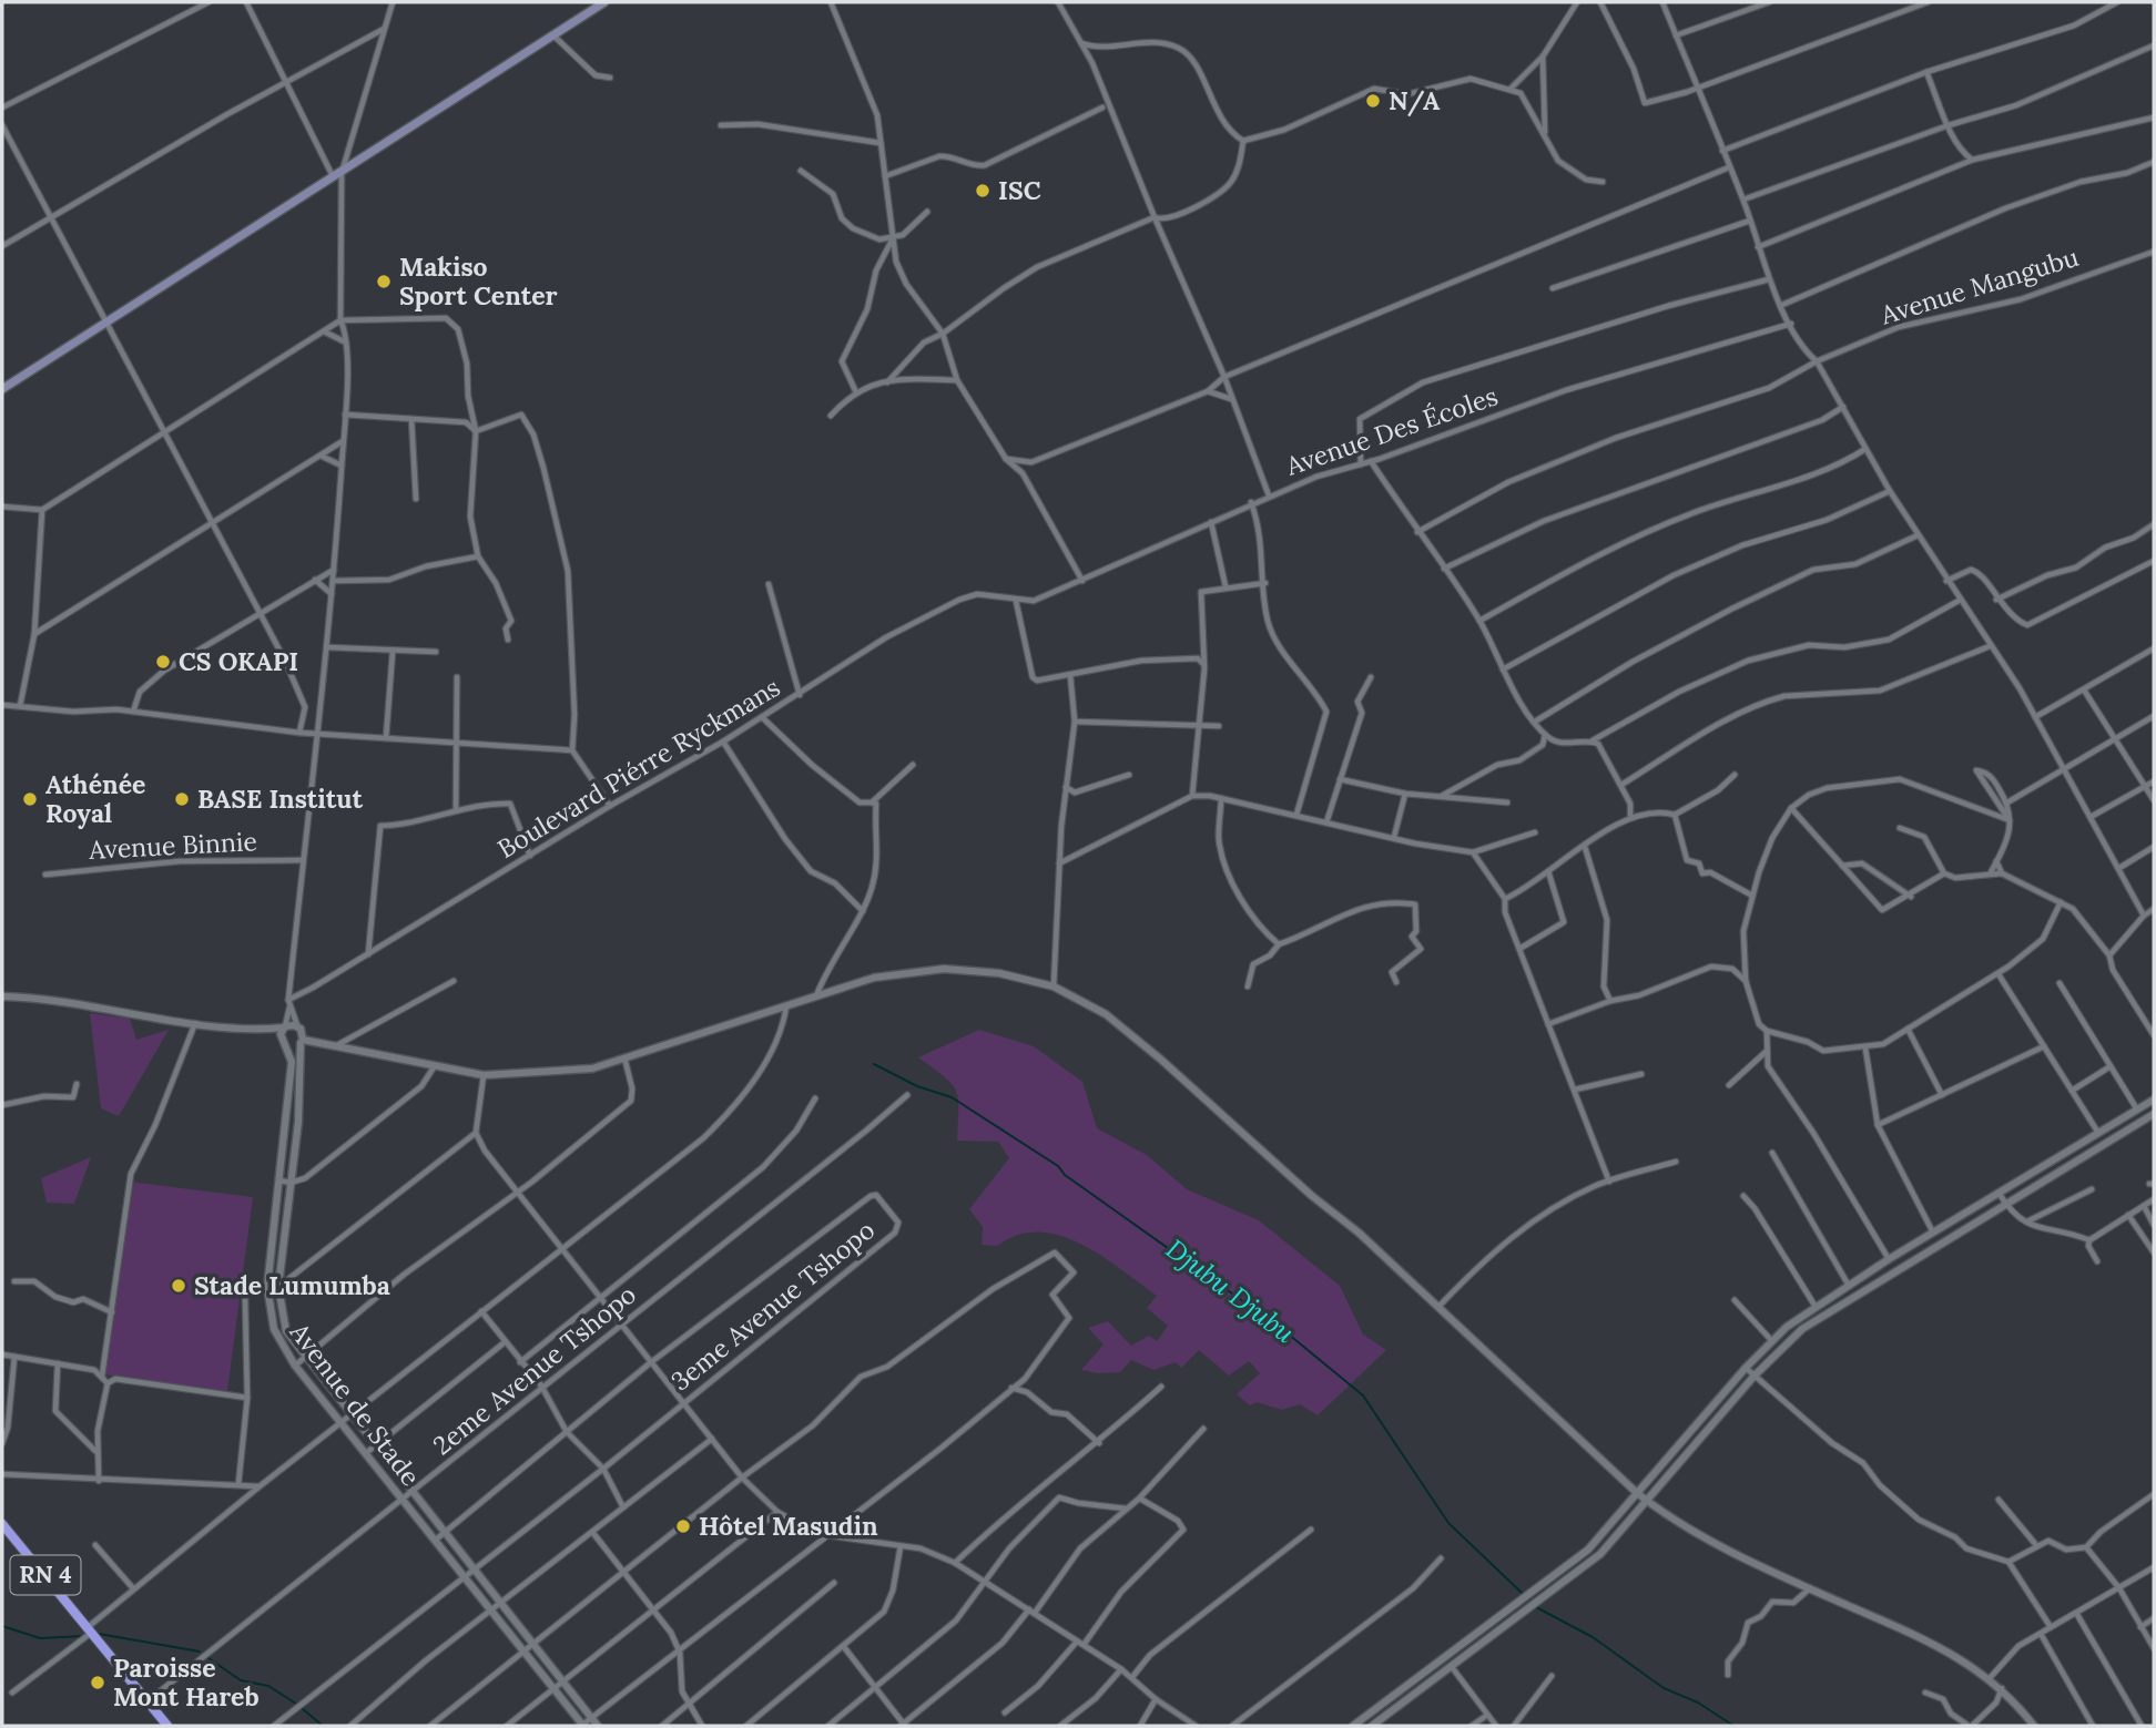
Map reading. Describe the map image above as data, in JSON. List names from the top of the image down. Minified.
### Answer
{"streets":{"highway":["RN 4"],"street":["Avenue Mangubu","Avenue Des Écoles","Boulevard Piérre Ryckmans","Avenue Binnie","3eme Avenue Tshopo","2eme Avenue Tshopo","Avenue de Stade"]},"crossings":[["Avenue Des Écoles","Boulevard Piérre Ryckmans"],["3eme Avenue Tshopo","Avenue de Stade"],["2eme Avenue Tshopo","Avenue de Stade"],["2eme Avenue Tshopo","RN 4"]],"water":["Djubu Djubu"],"places":["N/A","ISC","Makiso Sport Center","CS OKAPI","Athénée Royal","BASE Institut","Stade Lumumba","Hôtel Masudin","Paroisse Mont Hareb"]}
